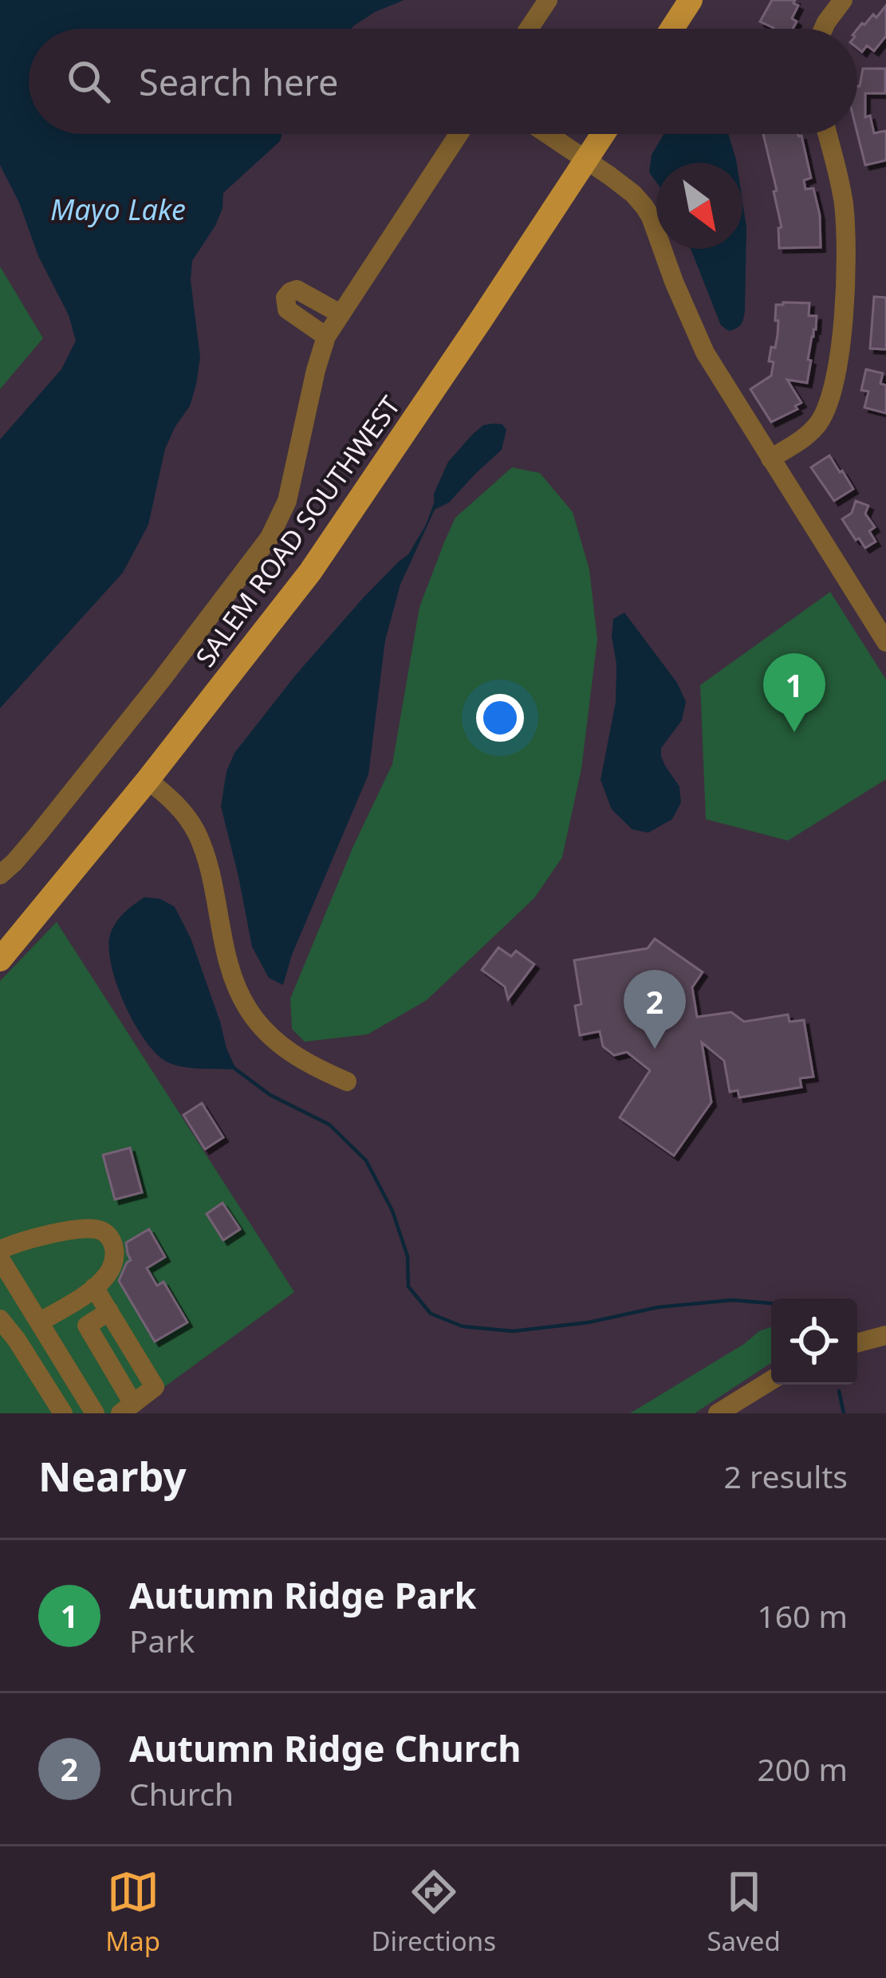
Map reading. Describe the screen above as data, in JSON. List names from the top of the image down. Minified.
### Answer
{"streets":{"main road":["SALEM ROAD SOUTHWEST"]},"water":["Mayo Lake"],"north":"bottom right","page":{"search":"Search here","pins":["1","2"],"heading":["Nearby","2 results"],"list":[{"mark":"1","name":"Autumn Ridge Park","note":"Park","value":"160 m"},{"mark":"2","name":"Autumn Ridge Church","note":"Church","value":"200 m"}],"nav":["Map","Directions","Saved"]}}
